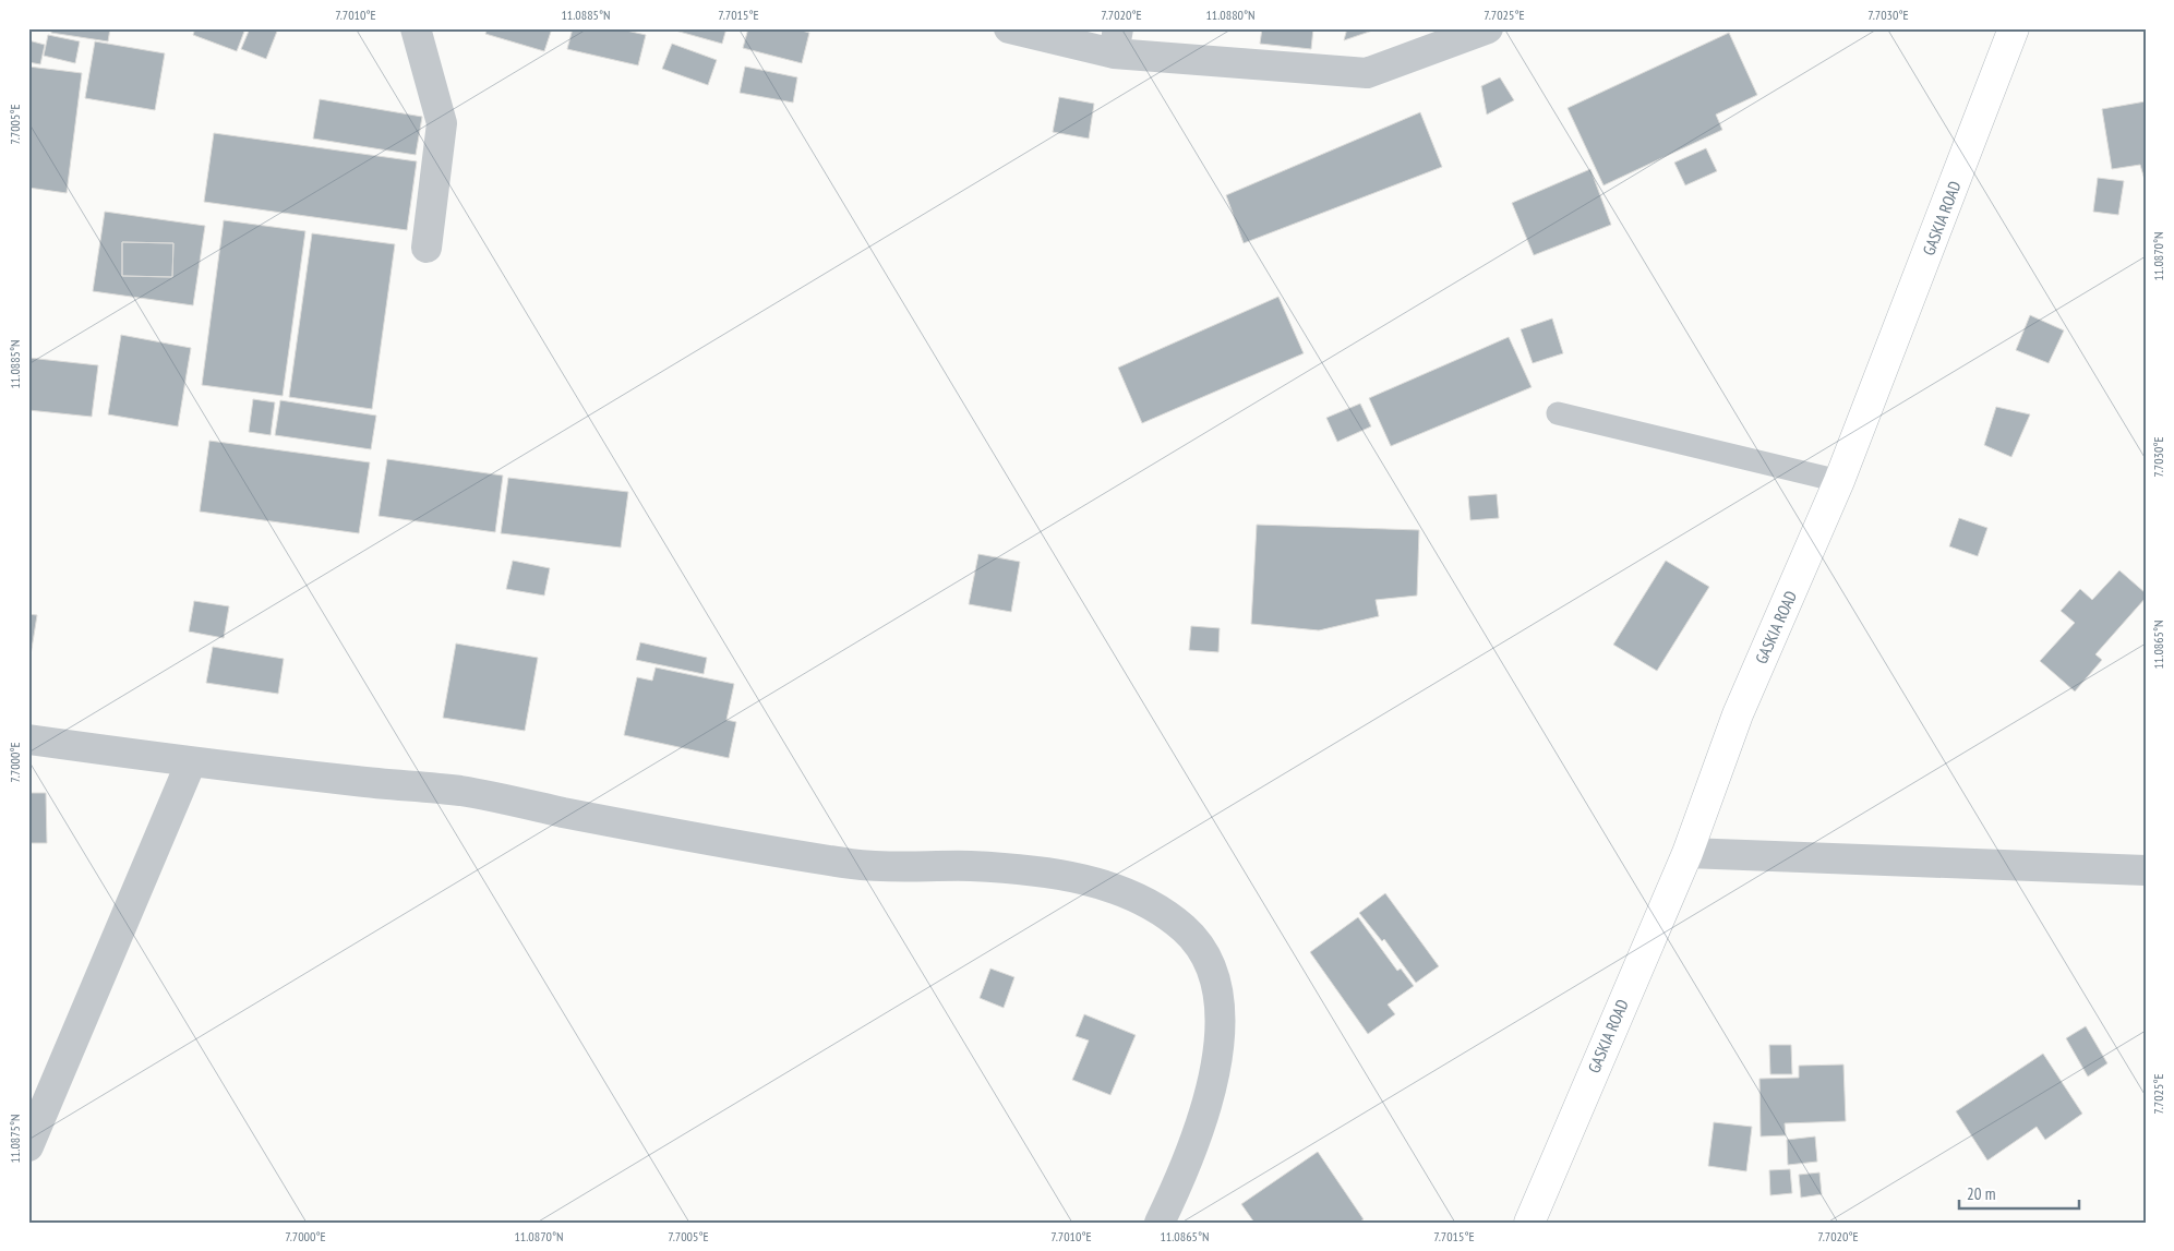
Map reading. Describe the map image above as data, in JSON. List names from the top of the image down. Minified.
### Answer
{"streets":{"main road":["GASKIA ROAD"]},"scale_bar":"20 m","coordinates":["7.7010°E","11.0885°N","7.7015°E","7.7020°E","11.0880°N","7.7025°E","7.7030°E","7.7005°E","11.0870°N","11.0865°N","7.7000°E","11.0875°N"]}
